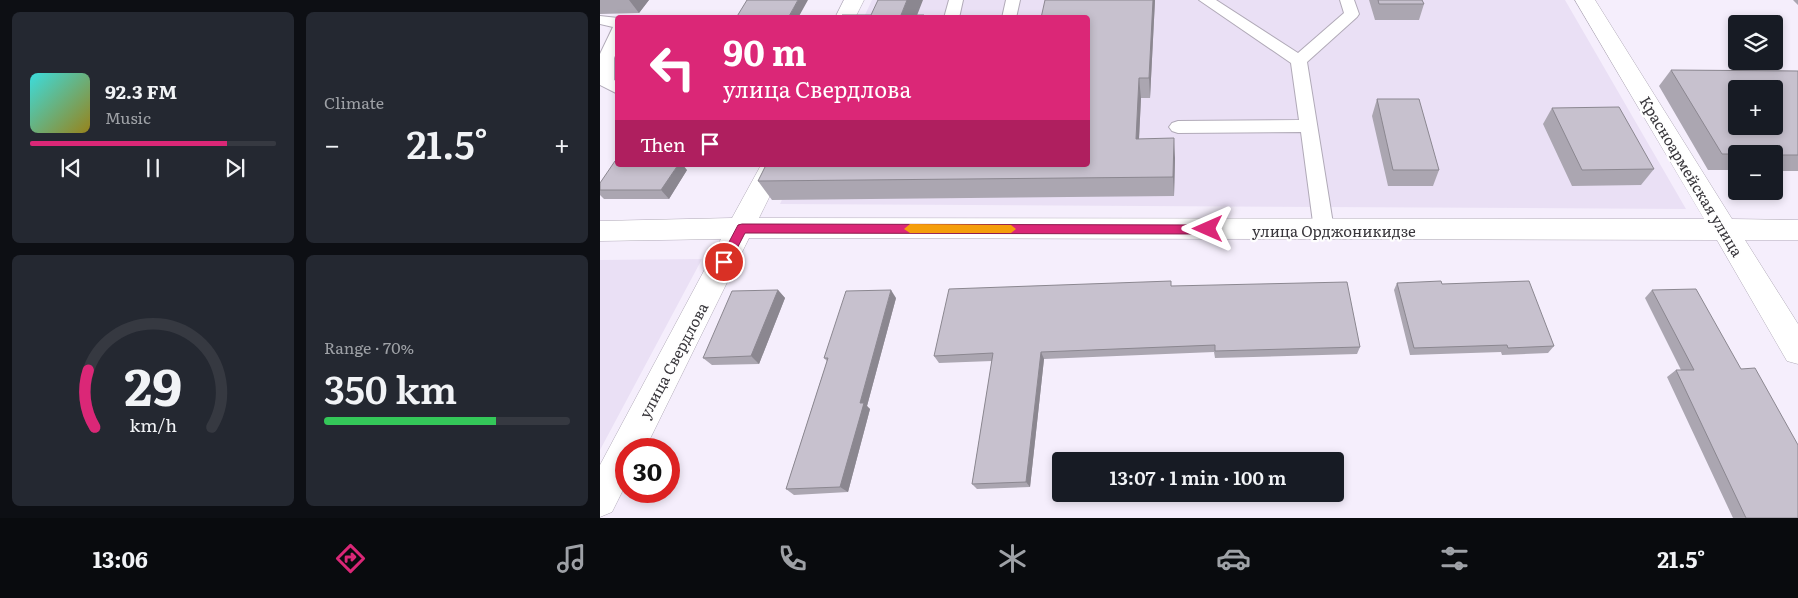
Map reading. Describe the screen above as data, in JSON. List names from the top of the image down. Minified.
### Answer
{"streets":{"street":["Красноармейская улица","улица Орджоникидзе","улица Свердлова"]},"crossings":[["Красноармейская улица","улица Орджоникидзе"],["улица Орджоникидзе","улица Свердлова"]],"page":{"tile":["Climate",["Range · 70%","350 km"]],"map_buttons":["+","−"],"turn":["90 m","улица Свердлова"],"song":["92.3 FM","Music"],"then":"Then","heat":["−","21.5°","+"],"limit":"30","trip":"13:07 · 1 min · 100 m","tabs":["13:06","21.5°"],"gauge":["29","km/h"]}}
